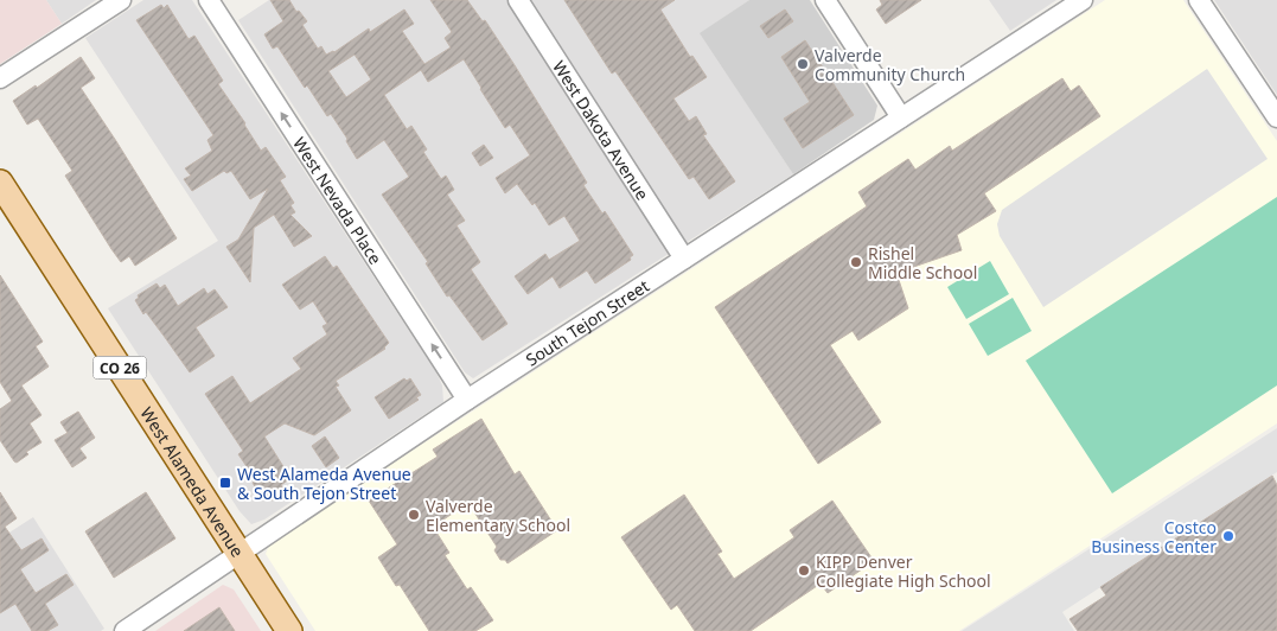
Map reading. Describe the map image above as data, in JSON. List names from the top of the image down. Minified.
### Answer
{"streets":{"main road":["CO 26","West Alameda Avenue"],"street":["West Dakota Avenue","West Nevada Place","South Tejon Street"]},"crossings":[["West Dakota Avenue","South Tejon Street"],["West Nevada Place","South Tejon Street"],["South Tejon Street","West Alameda Avenue"]],"one_way":["West Nevada Place"],"places":{"other":["Valverde Community Church","Rishel Middle School","Valverde Elementary School","Costco Business Center","KIPP Denver Collegiate High School"],"transit":["West Alameda Avenue & South Tejon Street"]}}
